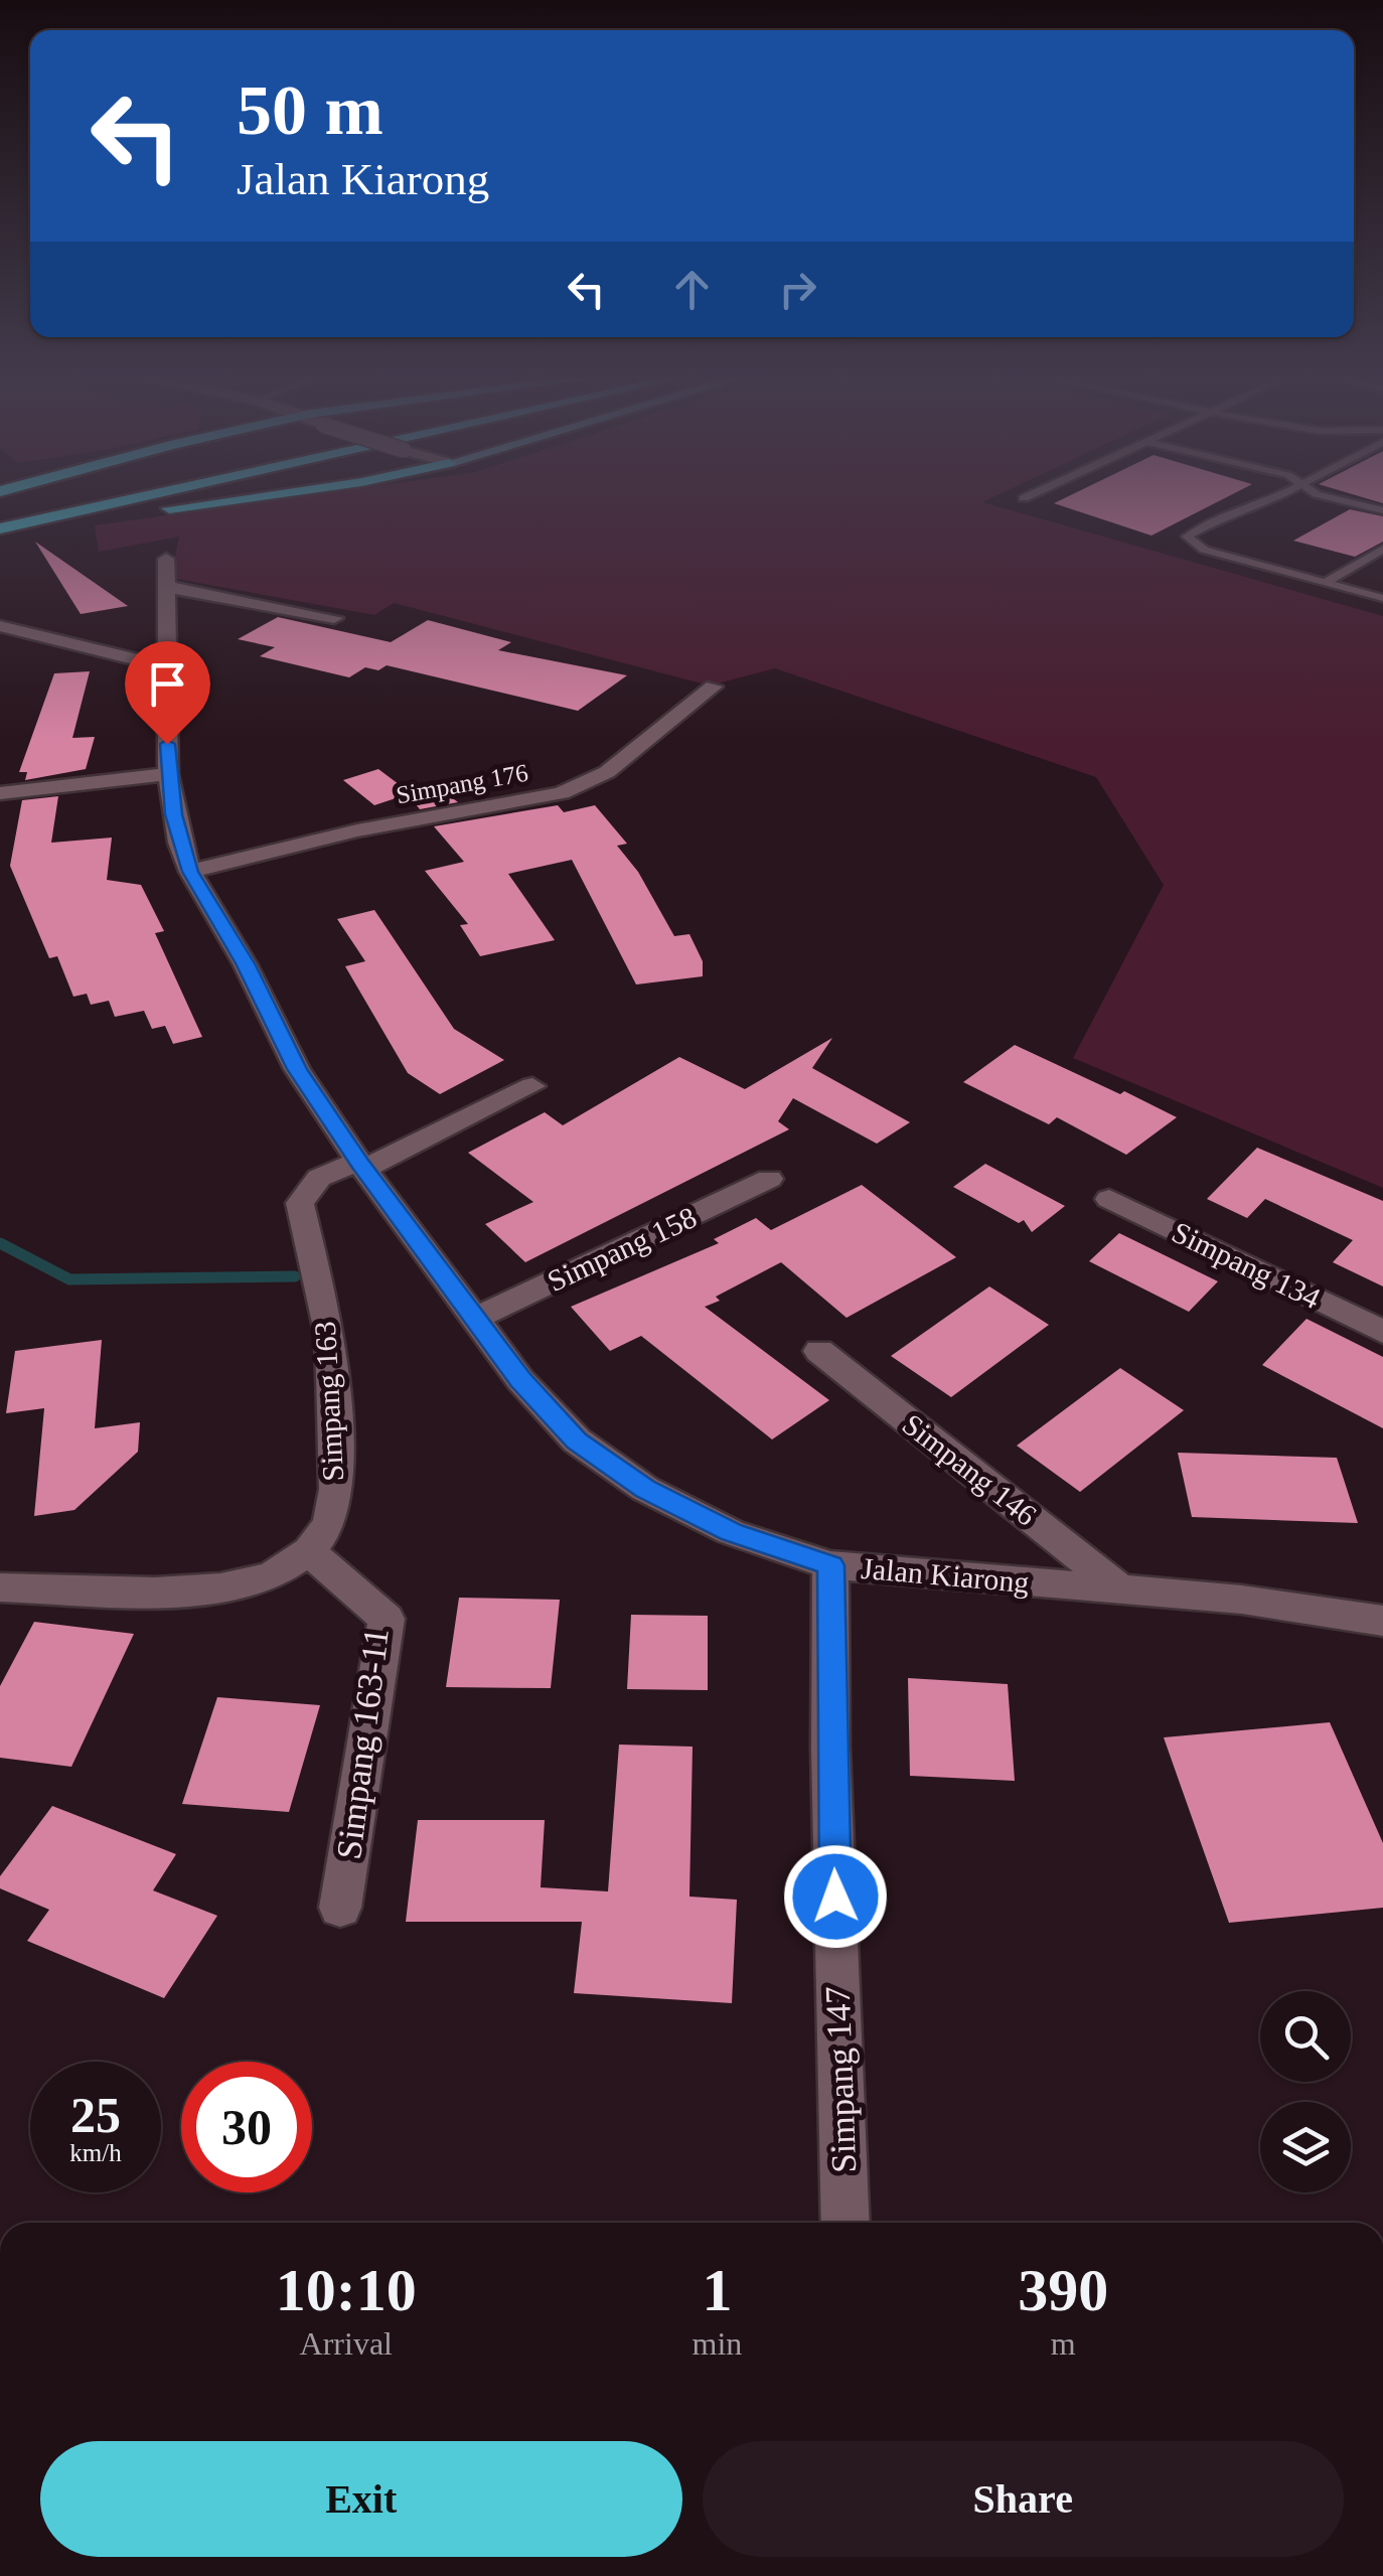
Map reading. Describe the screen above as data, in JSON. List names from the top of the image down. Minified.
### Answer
{"streets":{"street":["Simpang 176","Simpang 158","Simpang 134","Simpang 163","Simpang 146","Jalan Kiarong","Simpang 163-11","Simpang 147"]},"crossings":[["Simpang 176","Jalan Kiarong"],["Simpang 158","Jalan Kiarong"],["Simpang 163","Jalan Kiarong"],["Simpang 163","Simpang 163-11"],["Simpang 146","Jalan Kiarong"],["Jalan Kiarong","Simpang 147"]],"page":{"turn":["50 m","Jalan Kiarong"],"speed":"25 km/h","limit":"30","eta":["10:10","Arrival","1","min","390","m"],"buttons":["Exit","Share"]}}
